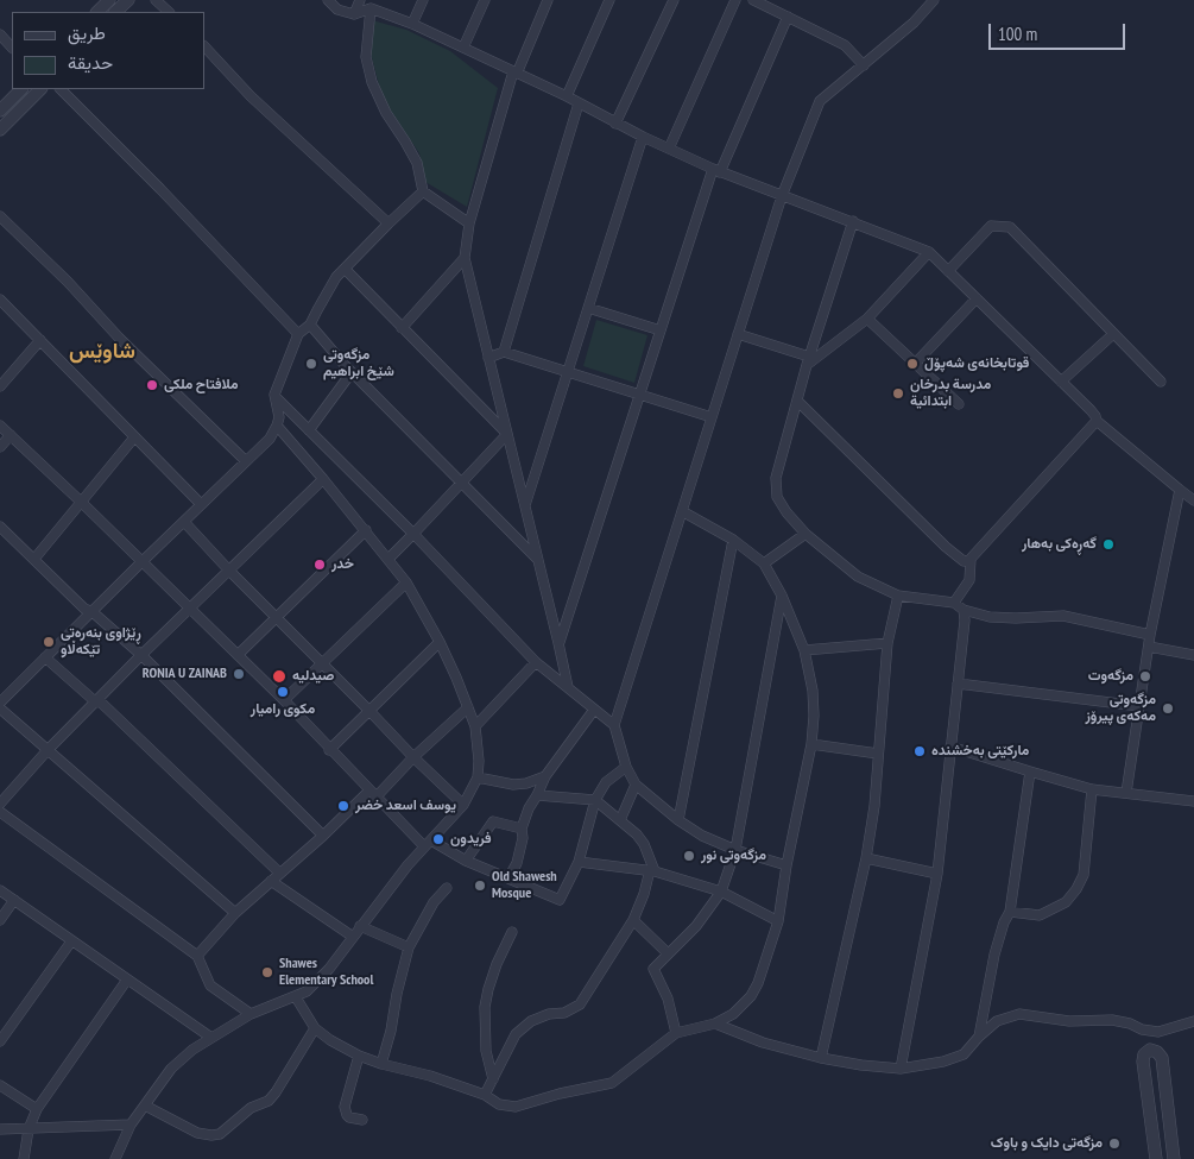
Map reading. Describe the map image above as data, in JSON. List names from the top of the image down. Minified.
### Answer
{"districts":["شاوێس"],"places":["مزگەوتی شێخ ابراهیم","قوتابخانەی شەپۆڵ","ملافتاح ملکی","مدرسة بدرخان ابتدائية","گەڕەکی بەهار","خدر","ڕێژاوی بنەرەتی تێکەڵاو","RONIA U ZAINAB","صیدلیە","مزگەوت","مکوی رامیار","مزگەوتی مەکەی پیرۆز","مارکێتی بەخشندە","يوسف اسعد خضر","فريدون","مزگەوتی نور","Old Shawesh Mosque","Shawes Elementary School","مزگەتی دایک و باوک"],"legend":["طريق","حديقة"],"scale_bar":"100 m"}
